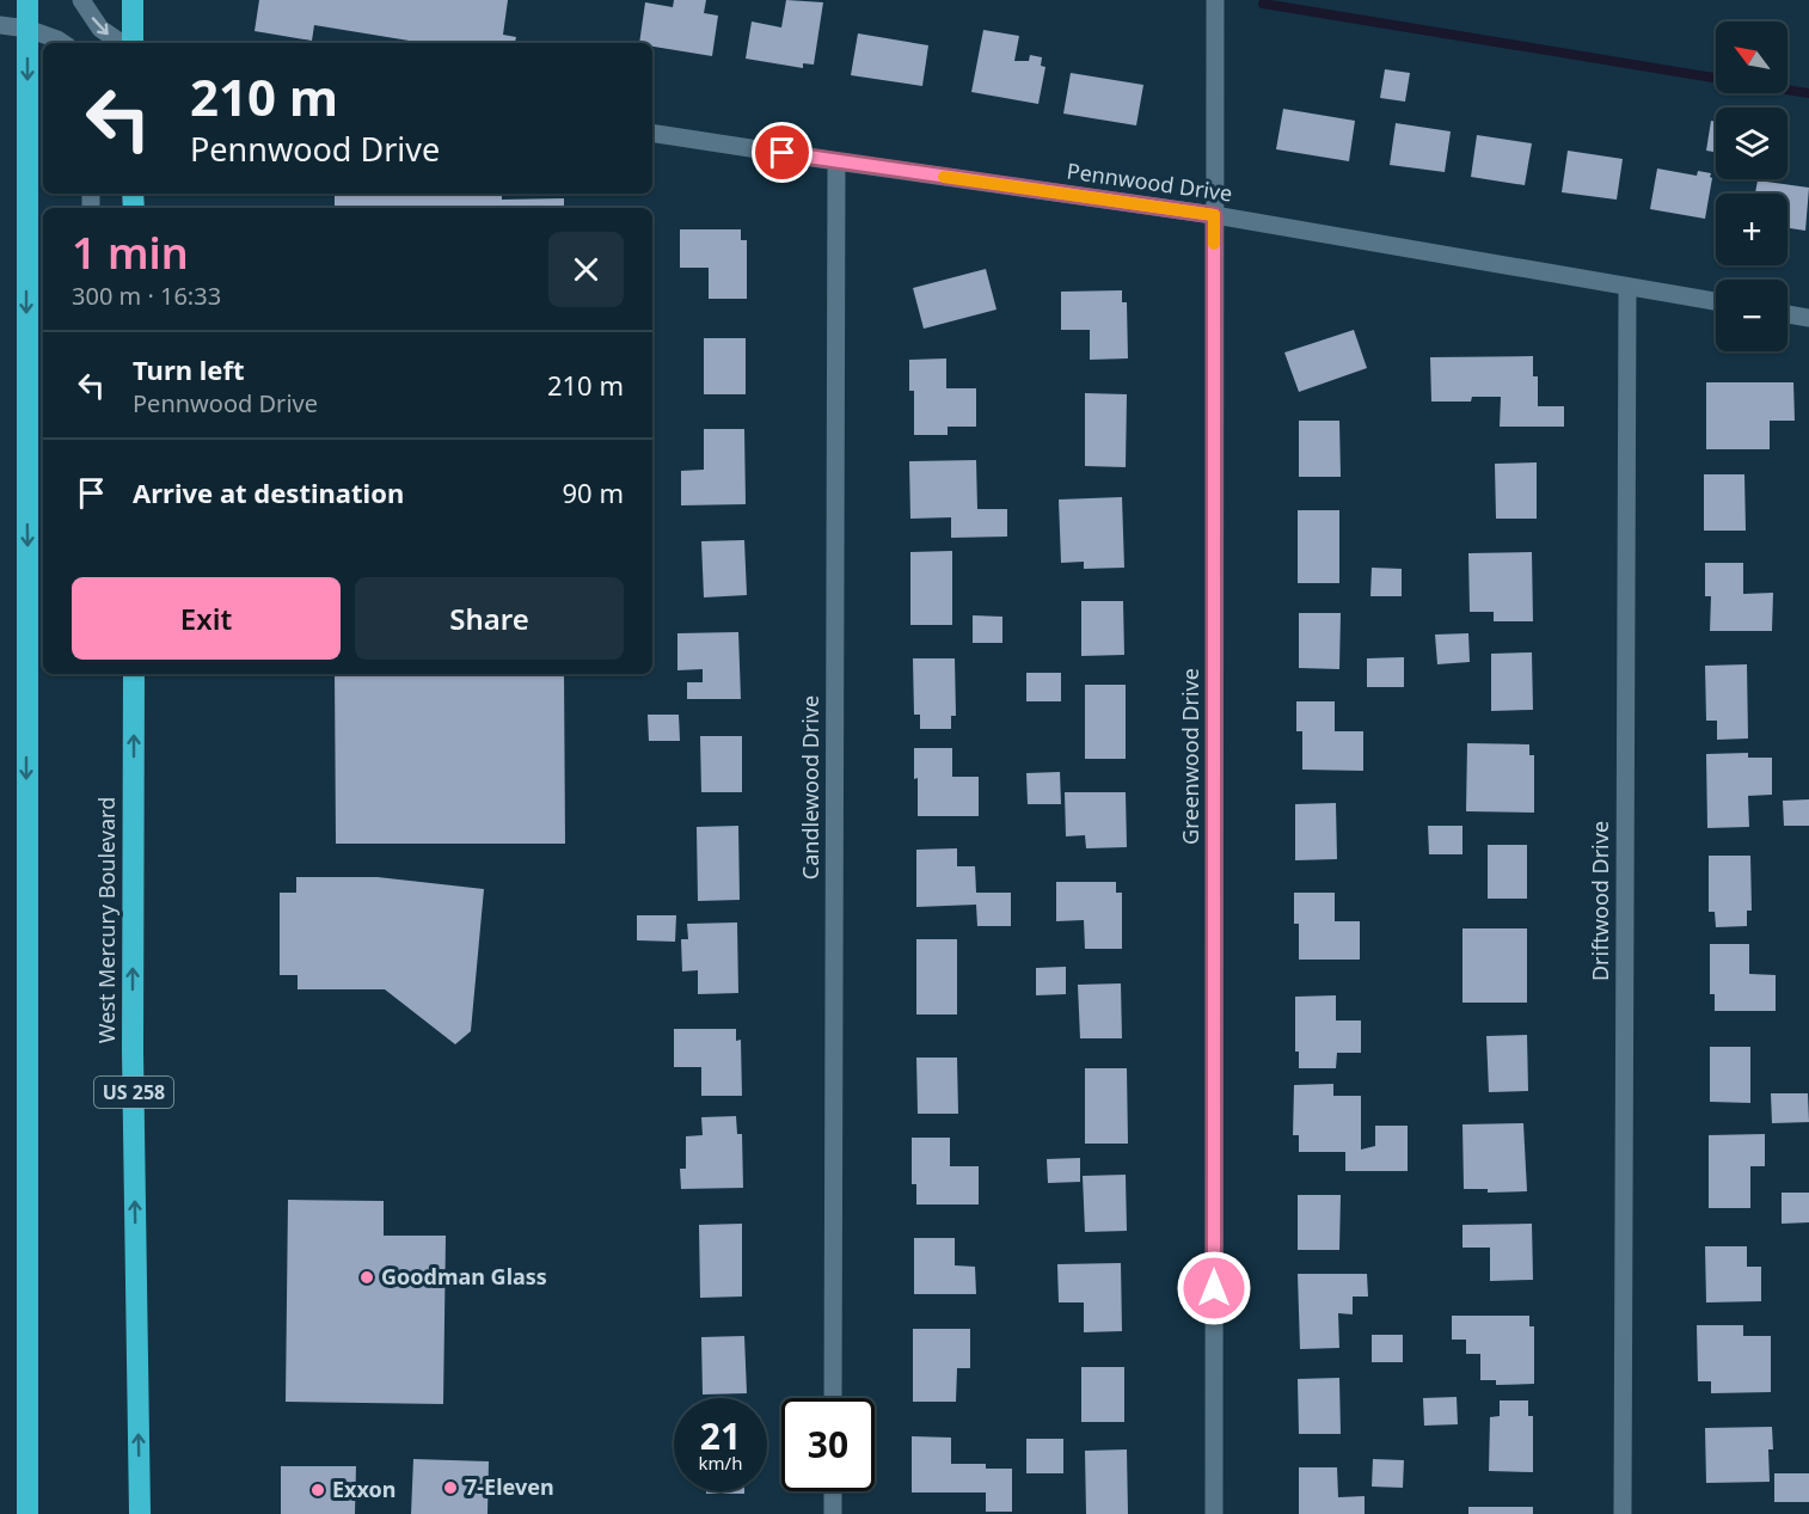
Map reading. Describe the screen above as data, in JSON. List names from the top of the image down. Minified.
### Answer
{"streets":{"highway":["West Mercury Boulevard","US 258"],"street":["Pennwood Drive","Greenwood Drive","Candlewood Drive","Driftwood Drive"]},"crossings":[["Pennwood Drive","Greenwood Drive"],["Pennwood Drive","Candlewood Drive"],["Pennwood Drive","Driftwood Drive"]],"places":["Goodman Glass","7-Eleven","Exxon"],"north":"top left","page":{"map_buttons":["+","−"],"turn":["210 m","Pennwood Drive"],"heading":["1 min","300 m · 16:33"],"list":[{"name":"Turn left","note":"Pennwood Drive","value":"210 m"},{"name":"Arrive at destination","value":"90 m"}],"buttons":["Exit","Share"],"speed":"21 km/h","limit":"30"}}
